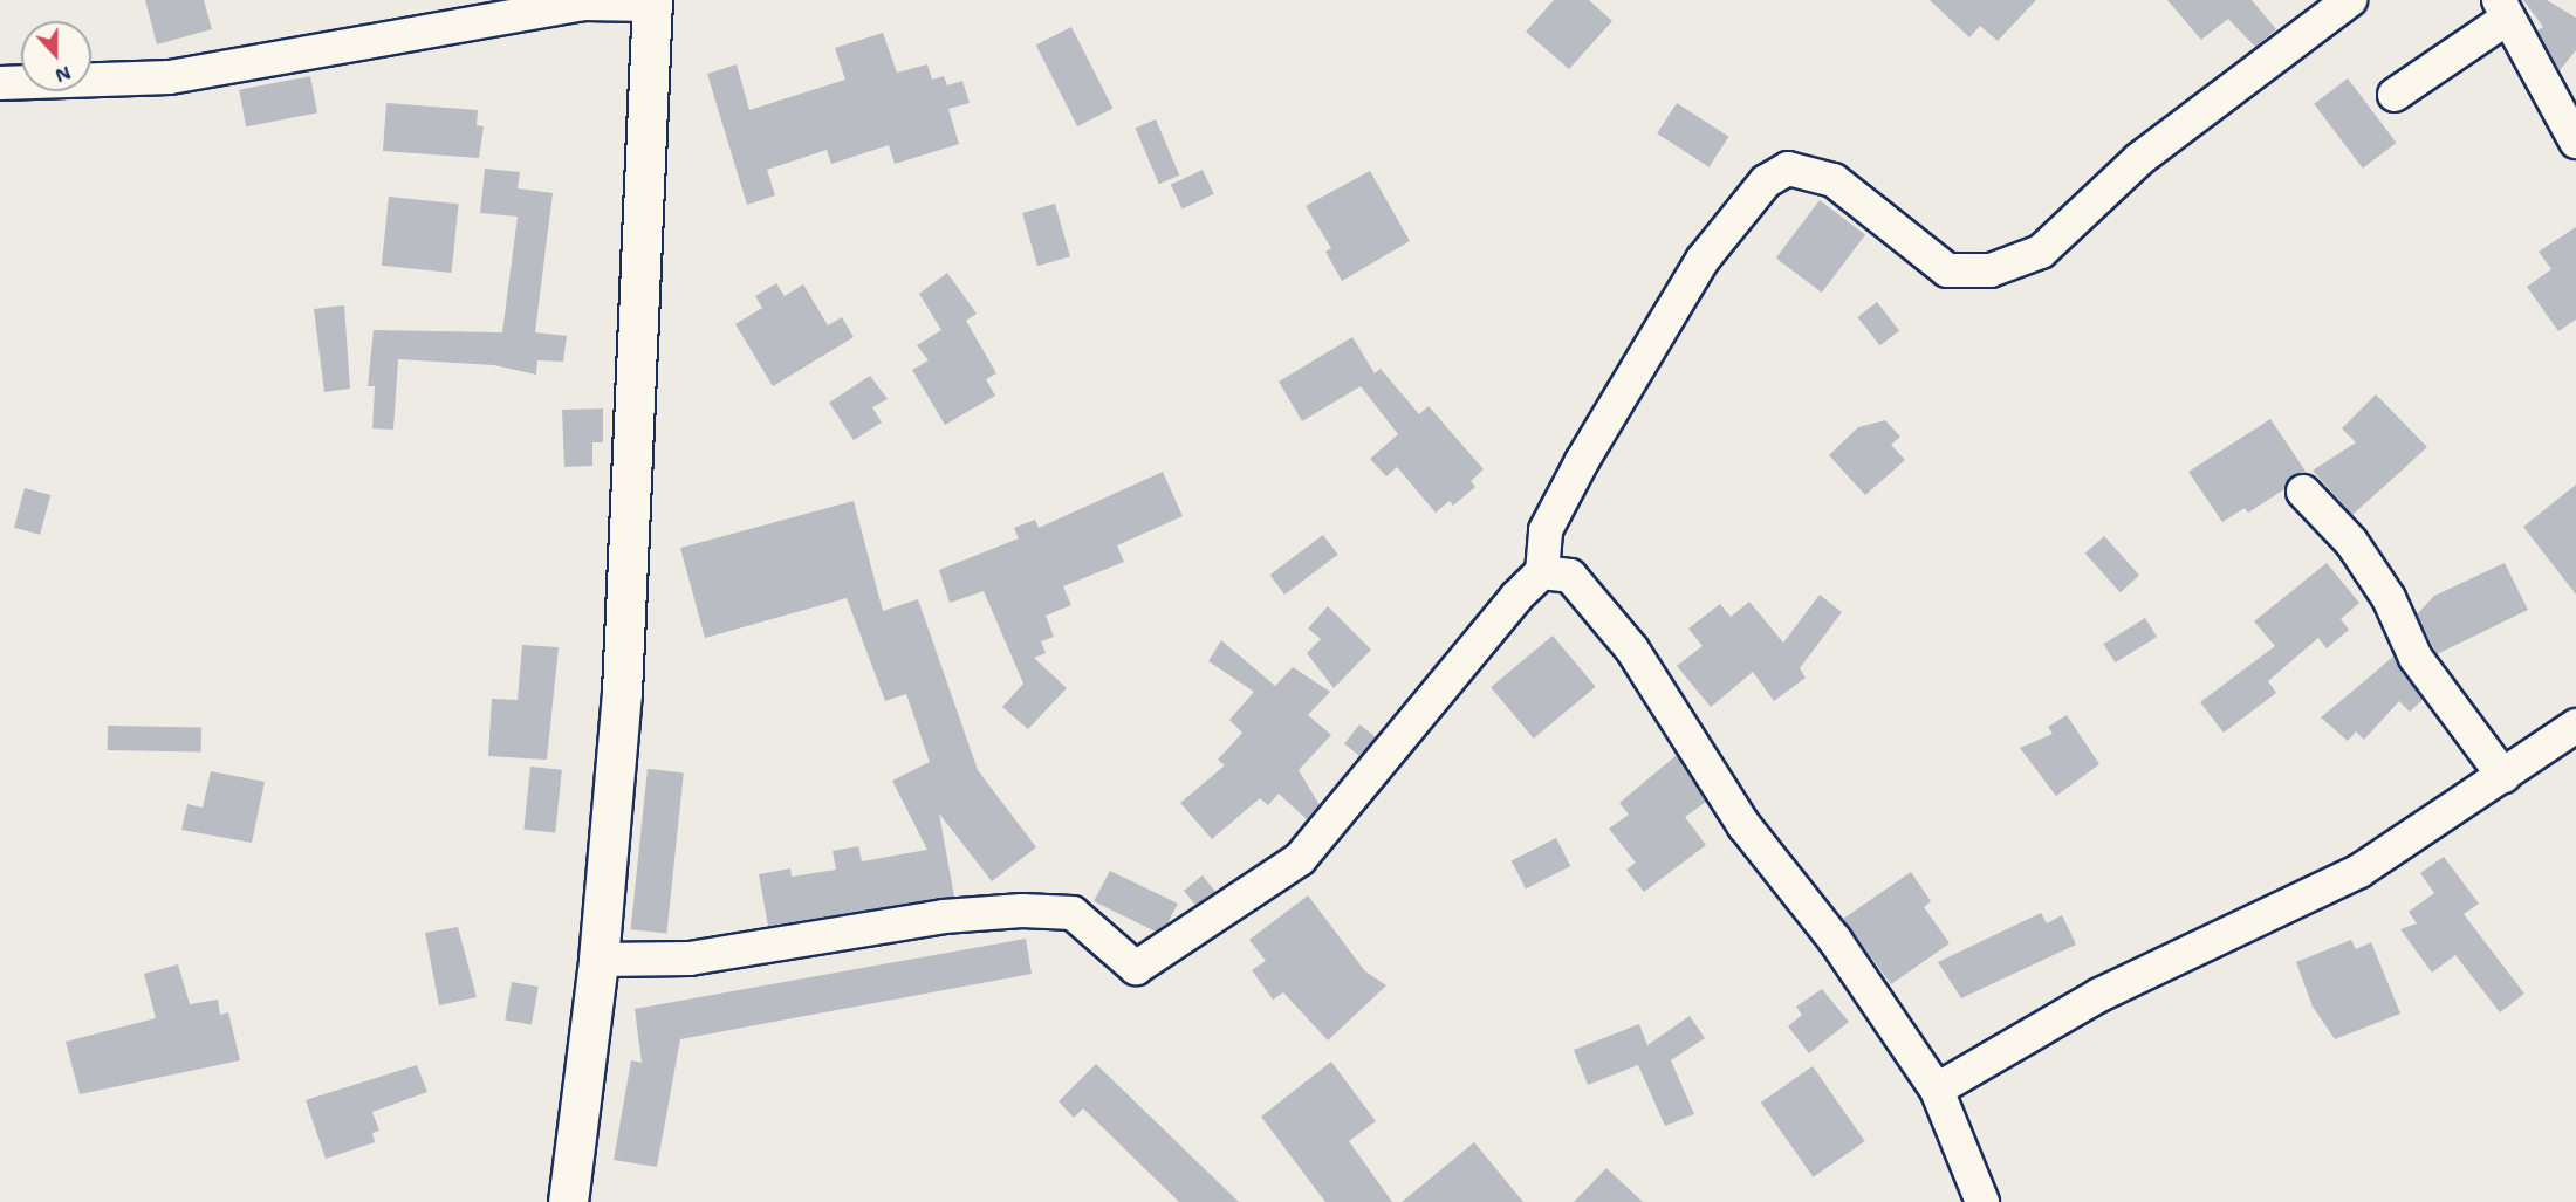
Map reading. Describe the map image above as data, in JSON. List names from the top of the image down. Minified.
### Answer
{"north":"bottom"}
